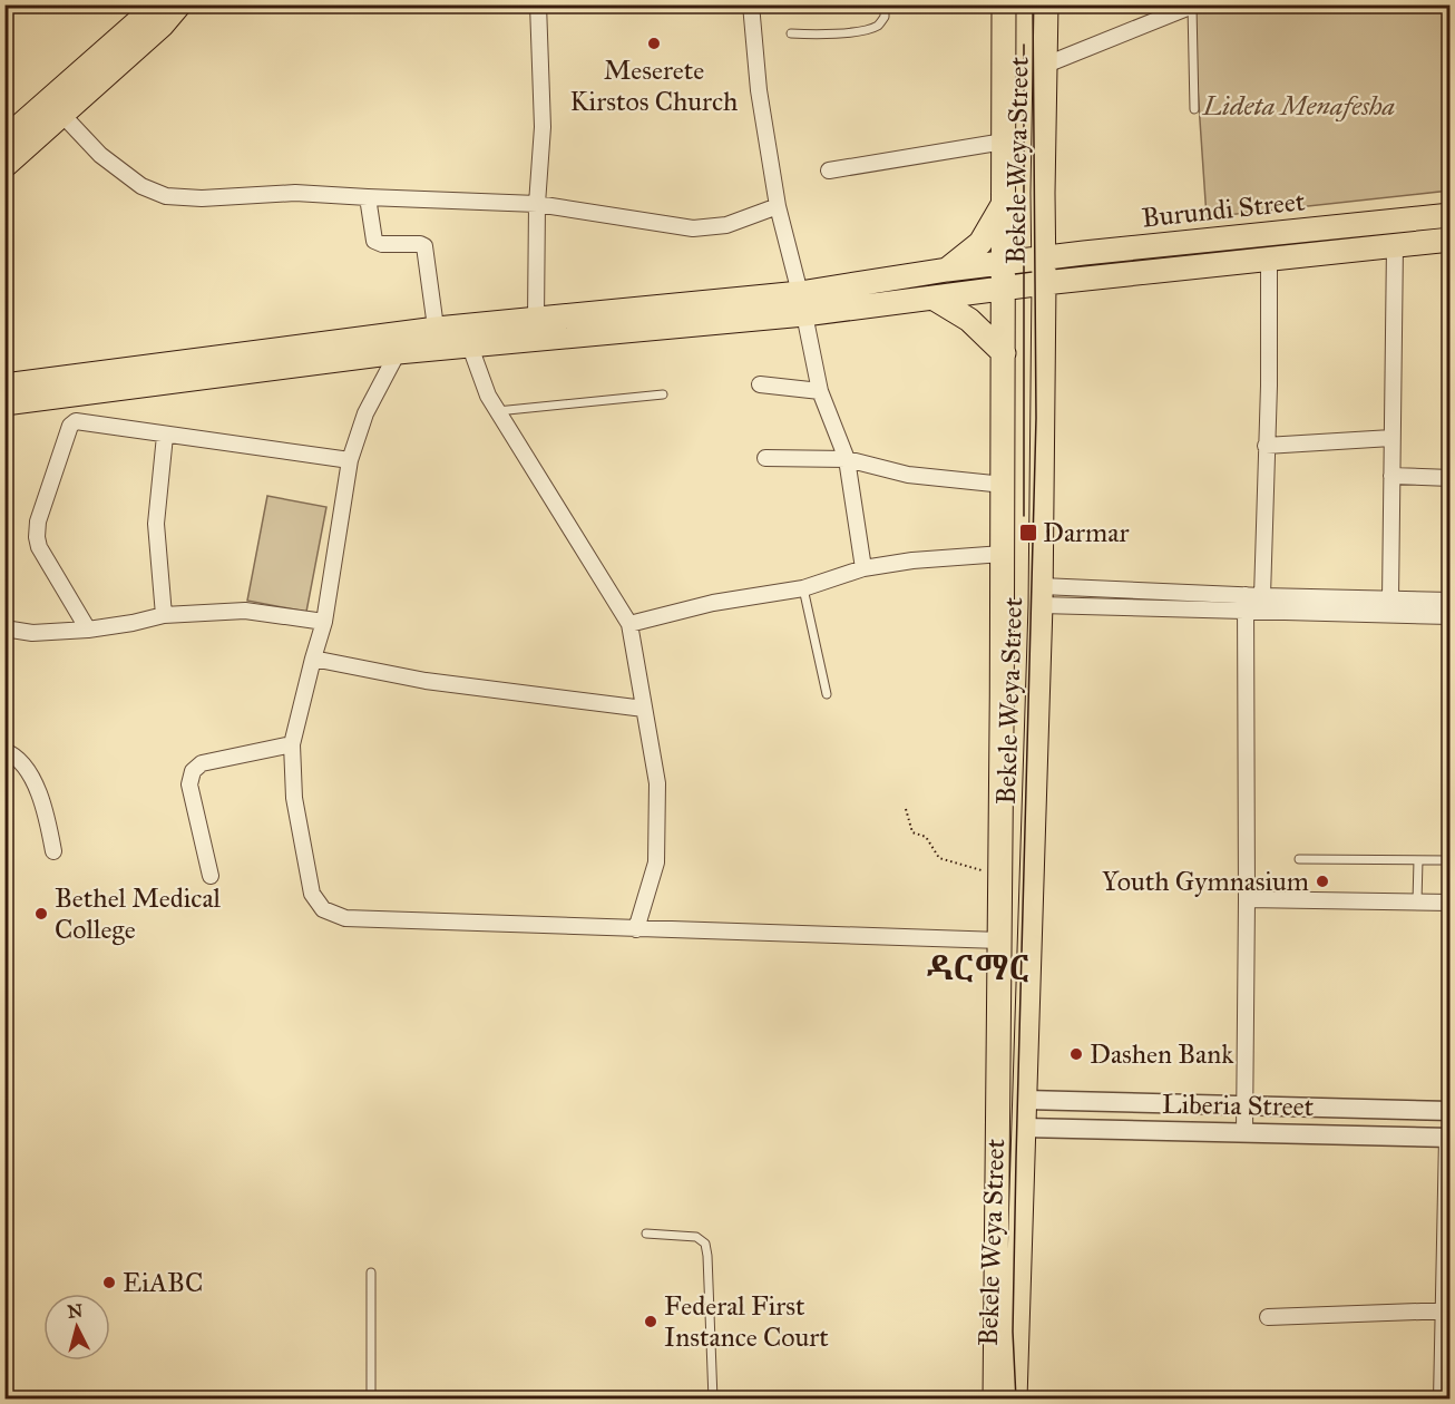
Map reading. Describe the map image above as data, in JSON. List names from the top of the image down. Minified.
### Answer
{"streets":{"main road":["Bekele Weya Street","Burundi Street"],"street":["Liberia Street"]},"crossings":[["Bekele Weya Street","Burundi Street"],["Bekele Weya Street","Liberia Street"]],"districts":["ዳርማር"],"parks":["Lideta Menafesha"],"places":{"other":["Meserete Kirstos Church","Youth Gymnasium","Bethel Medical College","Dashen Bank","EiABC","Federal First Instance Court"],"transit":["Darmar"]},"north":"top"}
